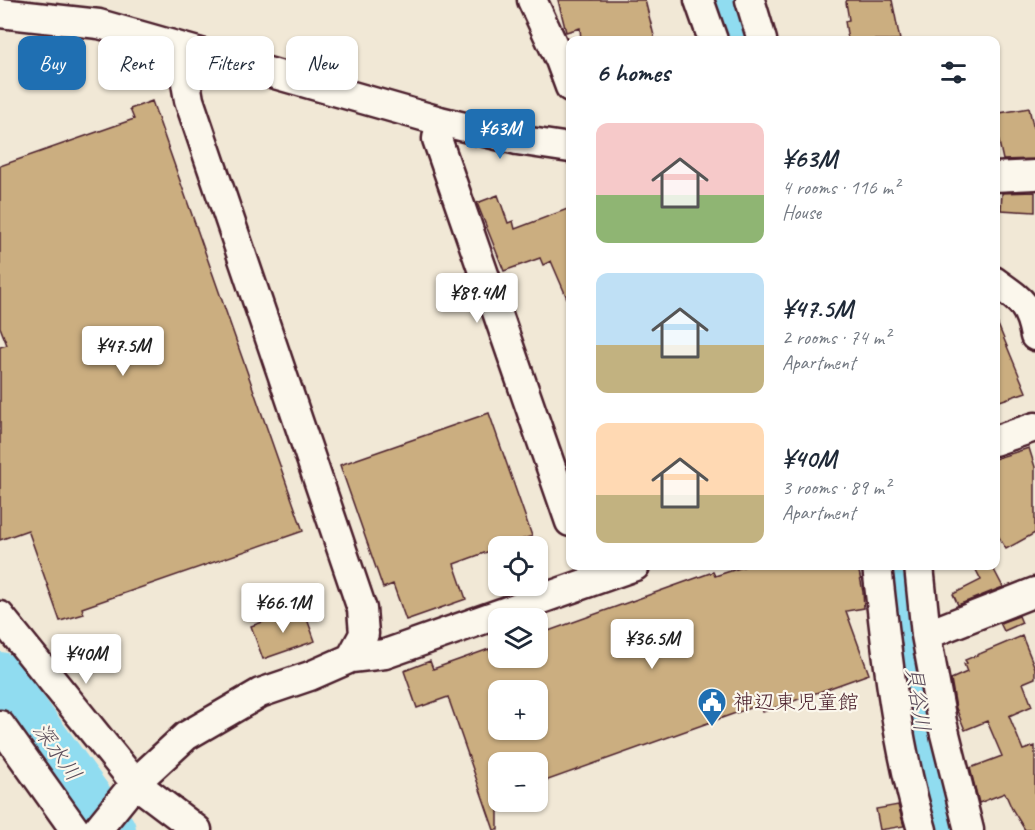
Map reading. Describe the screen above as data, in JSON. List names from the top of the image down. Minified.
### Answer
{"water":["貝谷川","深水川"],"places":{"public building":["神辺東児童館"]},"page":{"chip":["Buy","Rent","Filters","New"],"heading":"6 homes","list":[{"name":"¥63M","note":"4 rooms · 116 m² · House"},{"name":"¥47.5M","note":"2 rooms · 74 m² · Apartment"},{"name":"¥40M","note":"3 rooms · 89 m² · Apartment"}],"price":["¥63M","¥89.4M","¥47.5M","¥66.1M","¥36.5M","¥40M"],"map_buttons":["+","−"]}}
